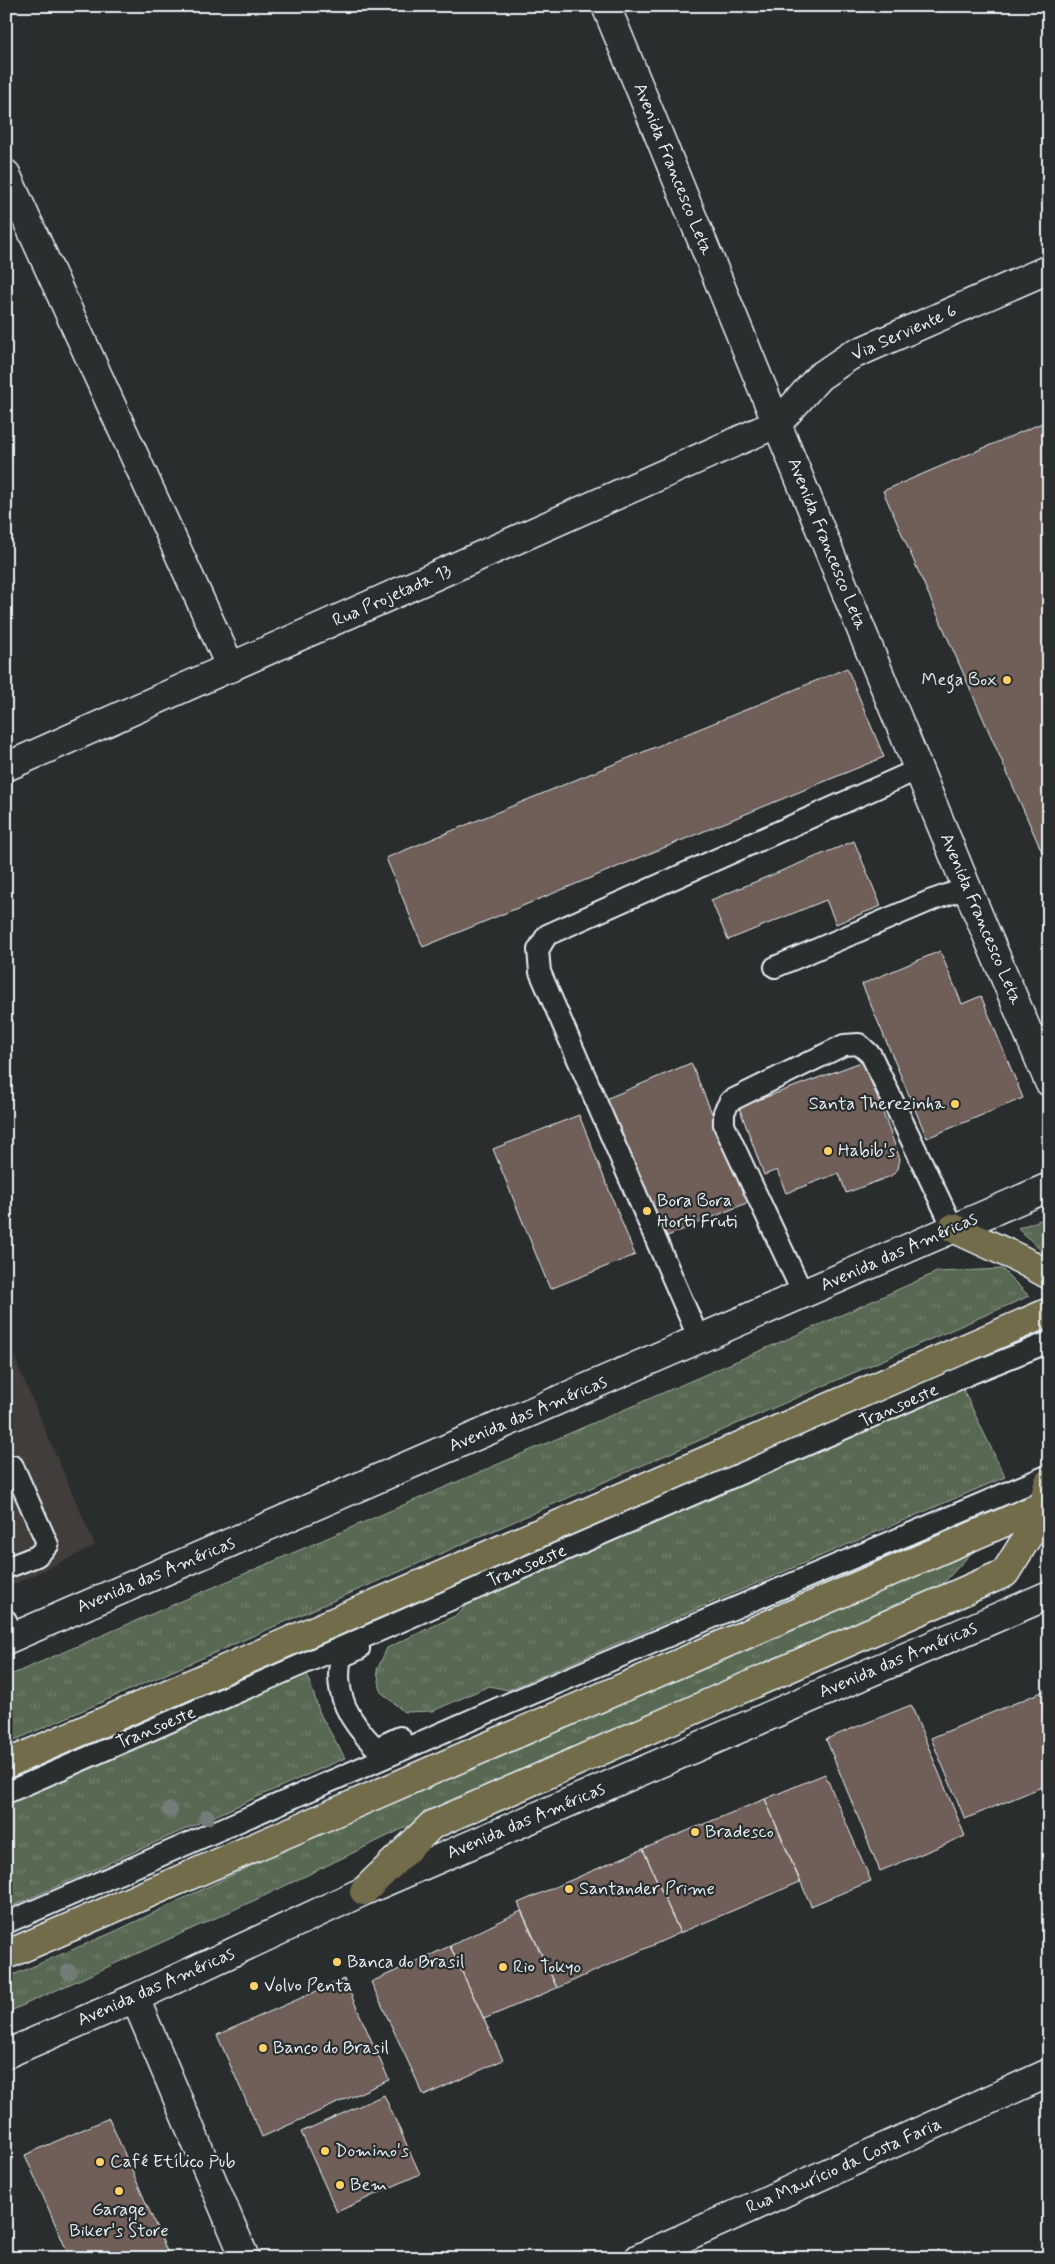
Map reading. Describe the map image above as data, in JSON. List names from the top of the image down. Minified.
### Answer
{"streets":{"street":["Avenida Francesco Leta","Via Serviente 6","Rua Projetada 13","Avenida das Américas","Rua Maurício da Costa Faria"],"lane":["Transoeste"]},"crossings":[["Avenida Francesco Leta","Via Serviente 6"],["Avenida Francesco Leta","Rua Projetada 13"],["Via Serviente 6","Rua Projetada 13"]],"places":["Mega Box","Santa Therezinha","Habib's","Bora Bora Horti Fruti","Bradesco","Santander Prime","Banca do Brasil","Rio Tokyo","Volvo Penta","Banco do Brasil","Domino's","Café Etílico Pub","Bem","Garage Biker's Store"]}
